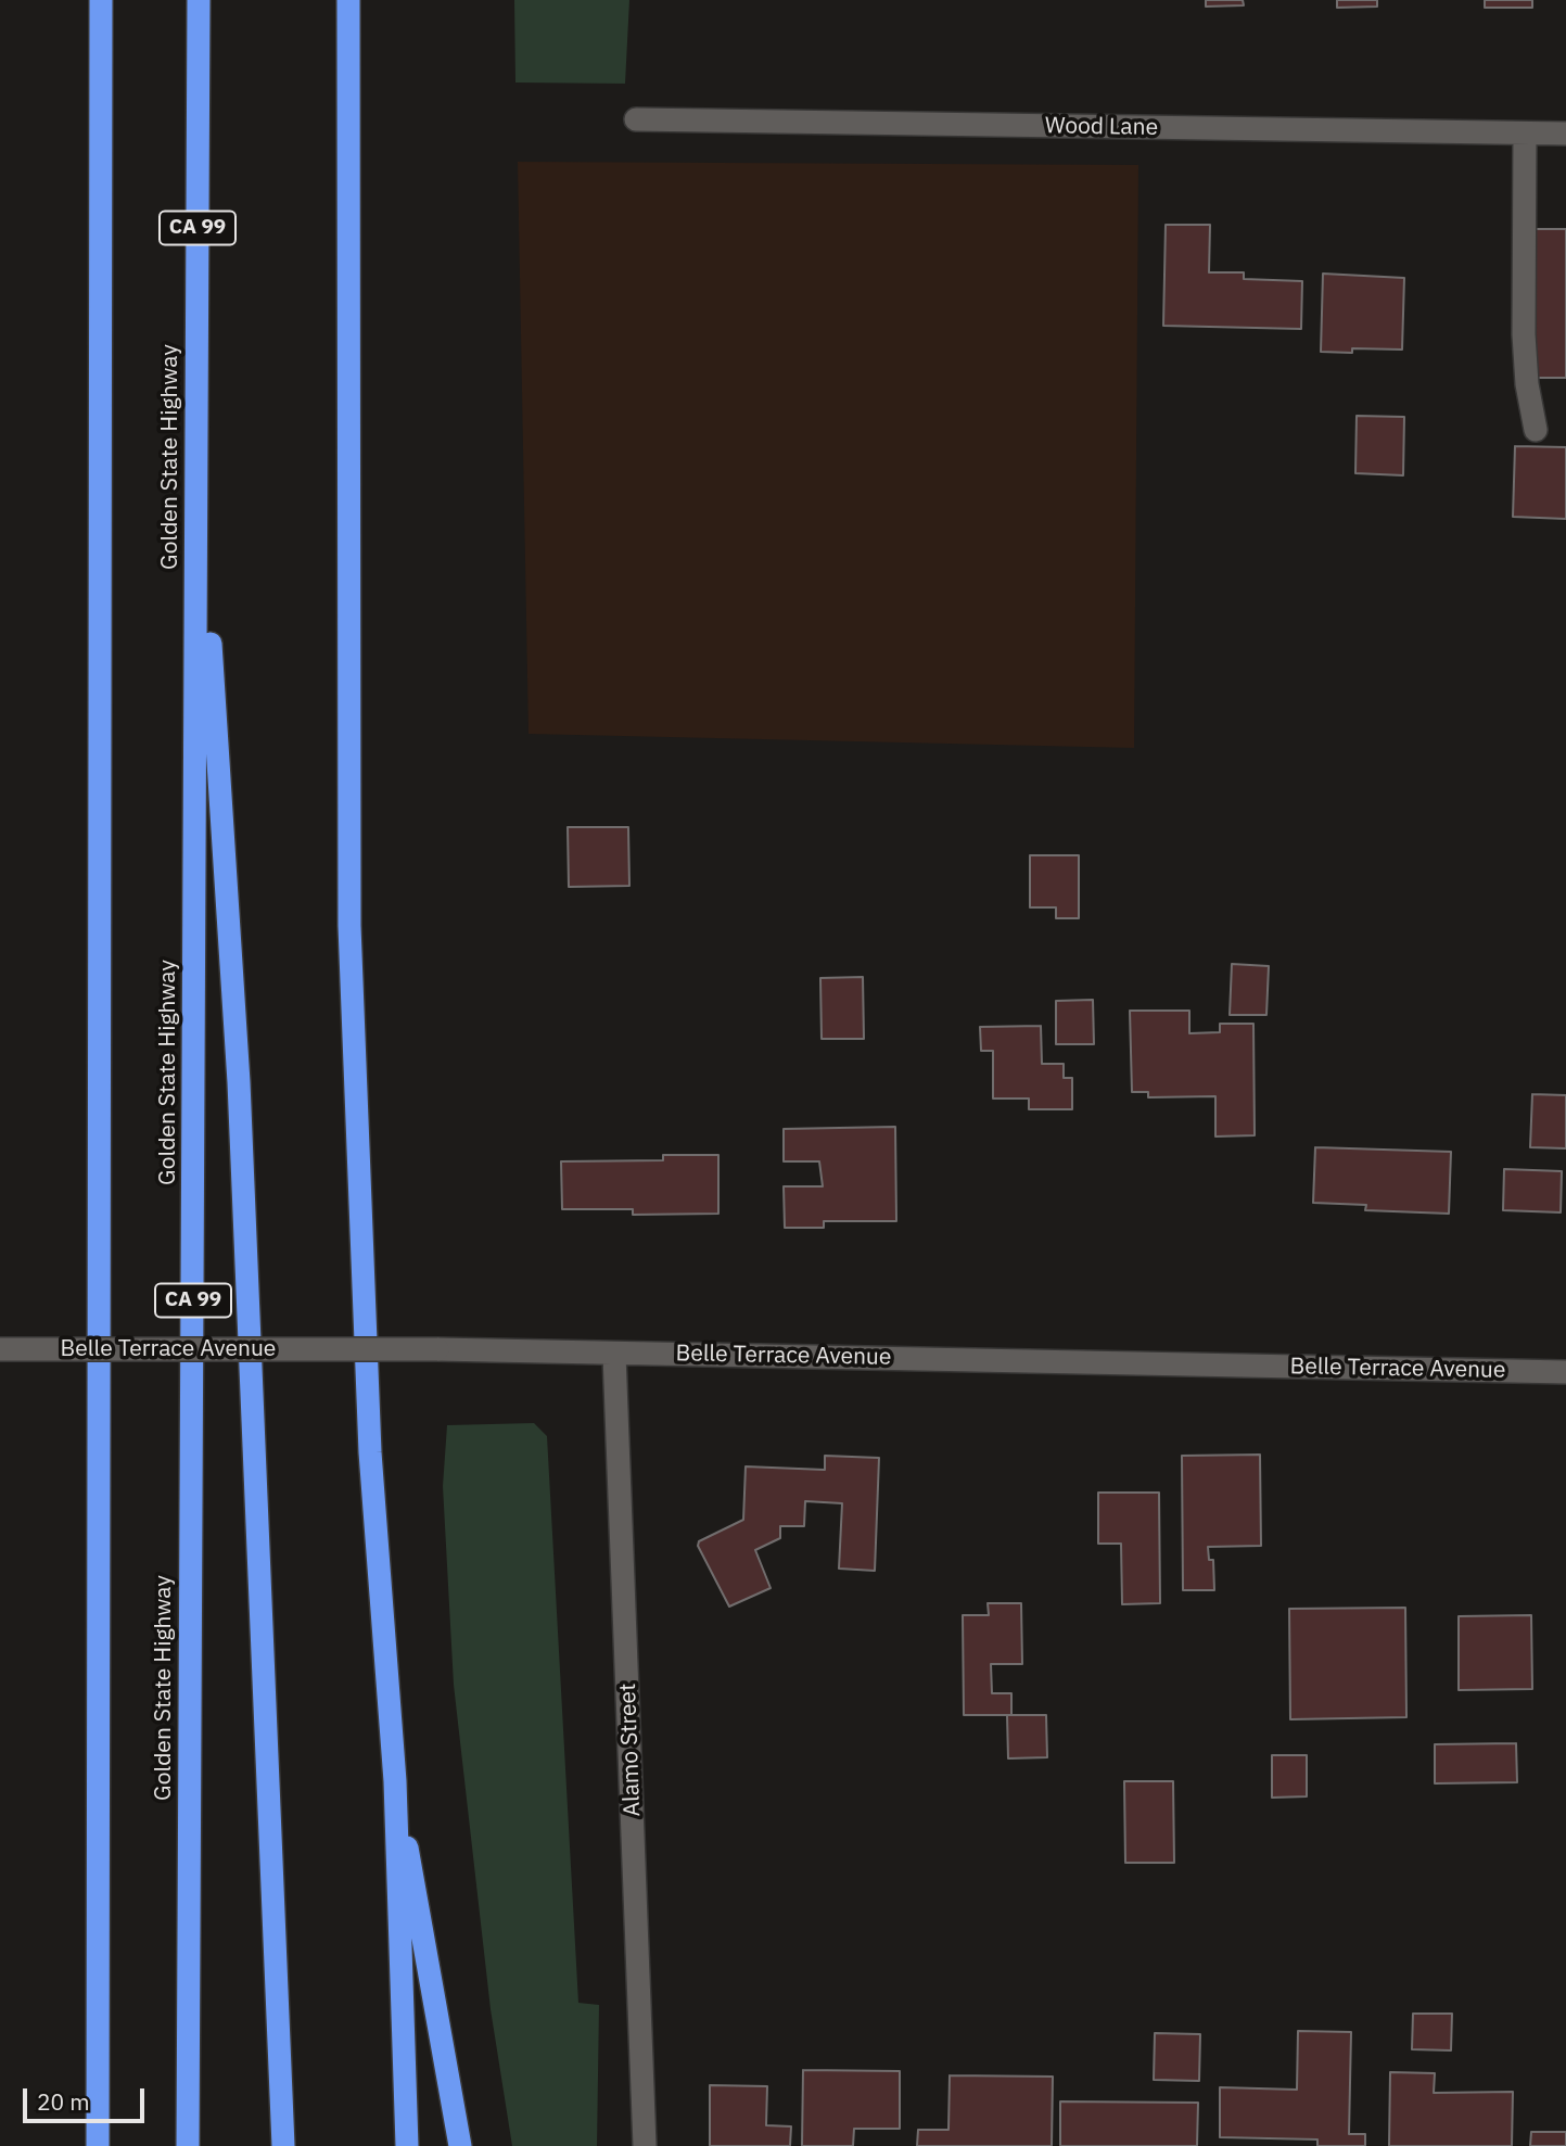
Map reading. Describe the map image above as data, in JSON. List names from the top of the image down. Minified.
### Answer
{"streets":{"highway":["CA 99","Golden State Highway"],"street":["Wood Lane","Belle Terrace Avenue","Alamo Street"]},"crossings":[["Belle Terrace Avenue","Alamo Street"]],"scale_bar":"20 m"}
